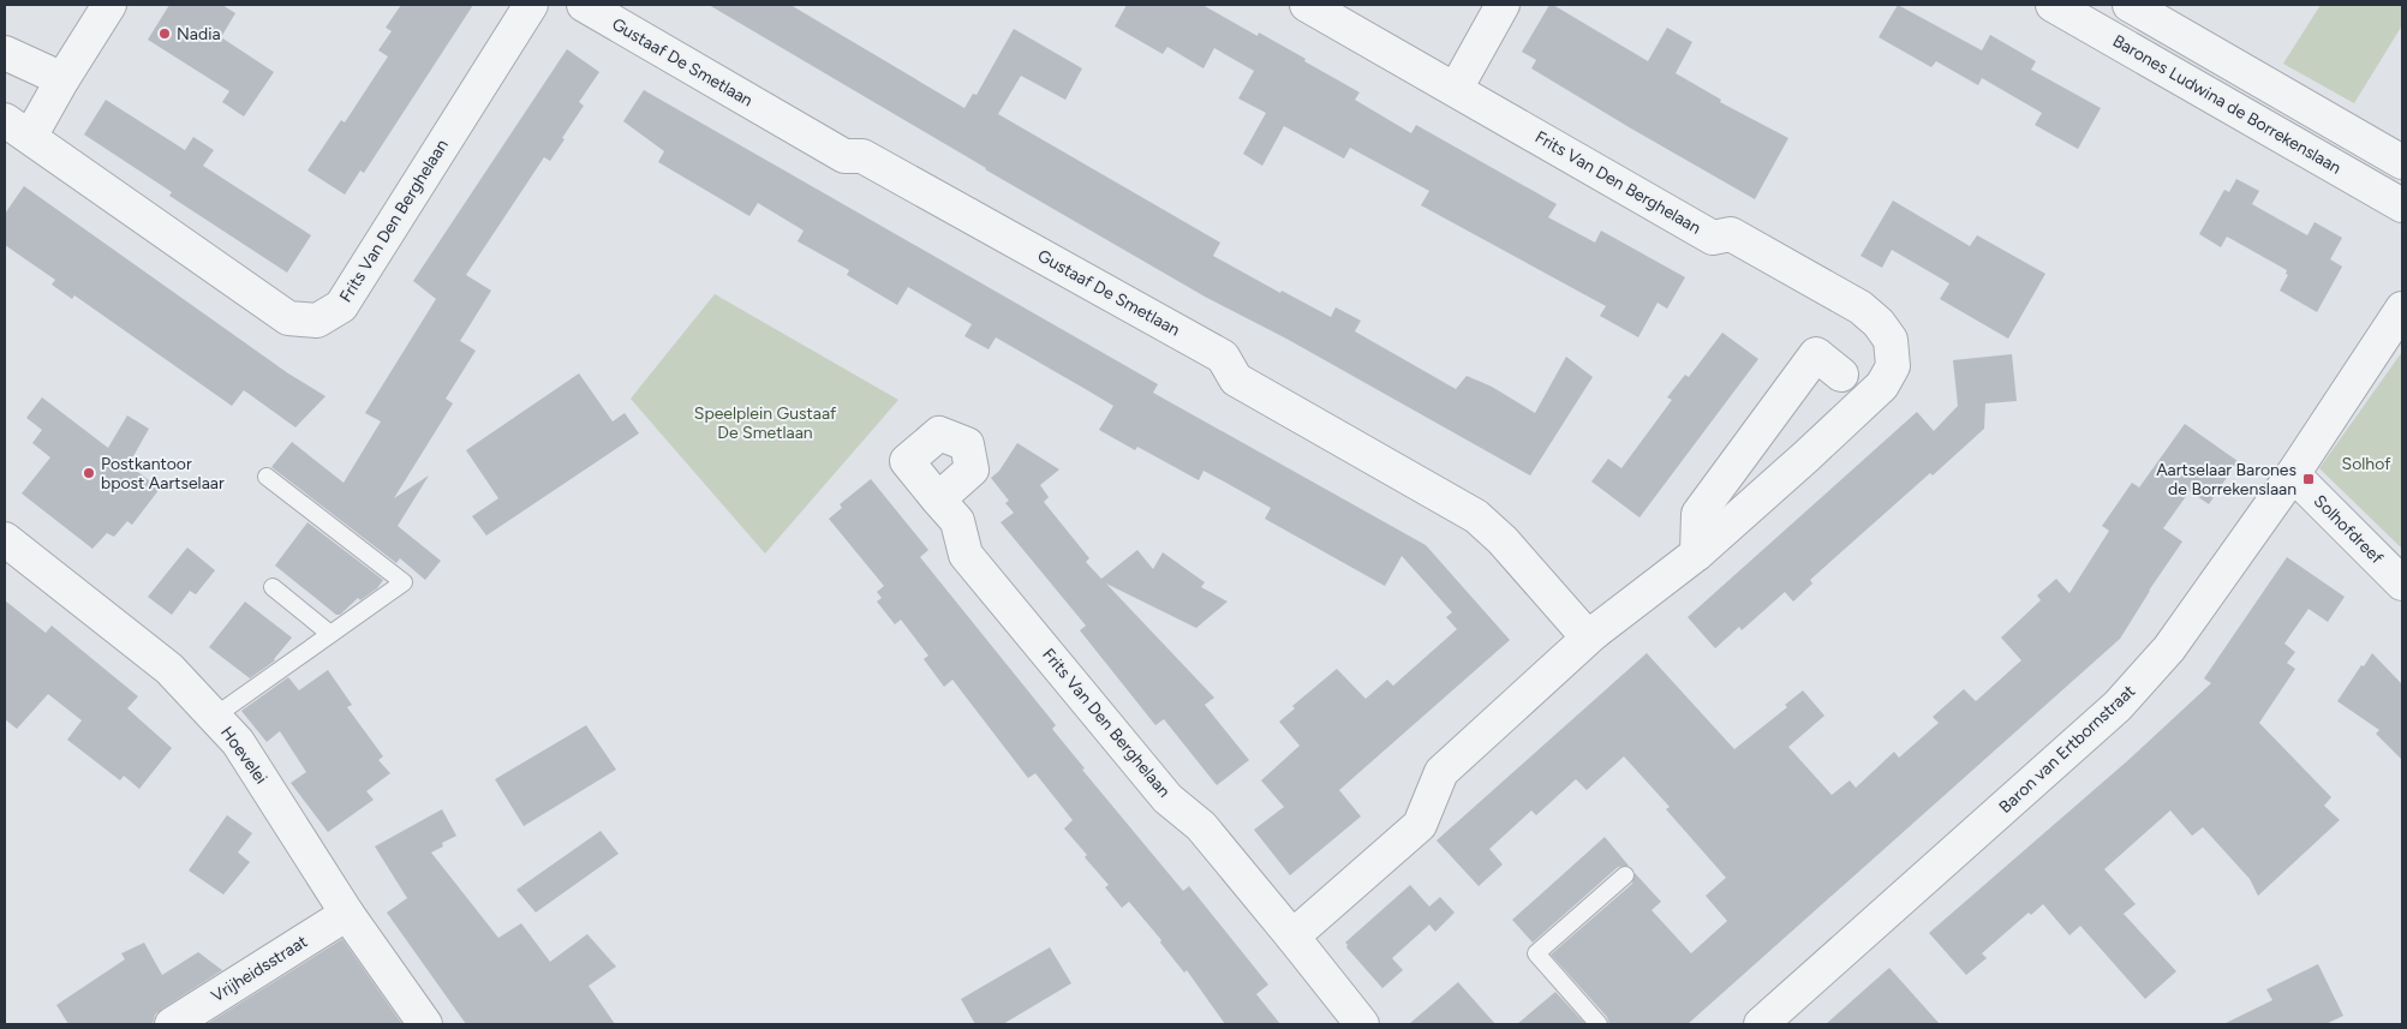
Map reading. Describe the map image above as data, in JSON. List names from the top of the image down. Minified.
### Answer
{"streets":{"street":["Gustaaf De Smetlaan","Barones Ludwina de Borrekenslaan","Frits Van Den Berghelaan","Solhofdreef","Baron van Ertbornstraat","Hoevelei","Vrijheidsstraat"]},"crossings":[["Gustaaf De Smetlaan","Frits Van Den Berghelaan"],["Solhofdreef","Baron van Ertbornstraat"],["Hoevelei","Vrijheidsstraat"]],"parks":["Speelplein Gustaaf De Smetlaan","Solhof"],"places":{"other":["Nadia","Postkantoor bpost Aartselaar"],"transit":["Aartselaar Barones de Borrekenslaan"]}}
